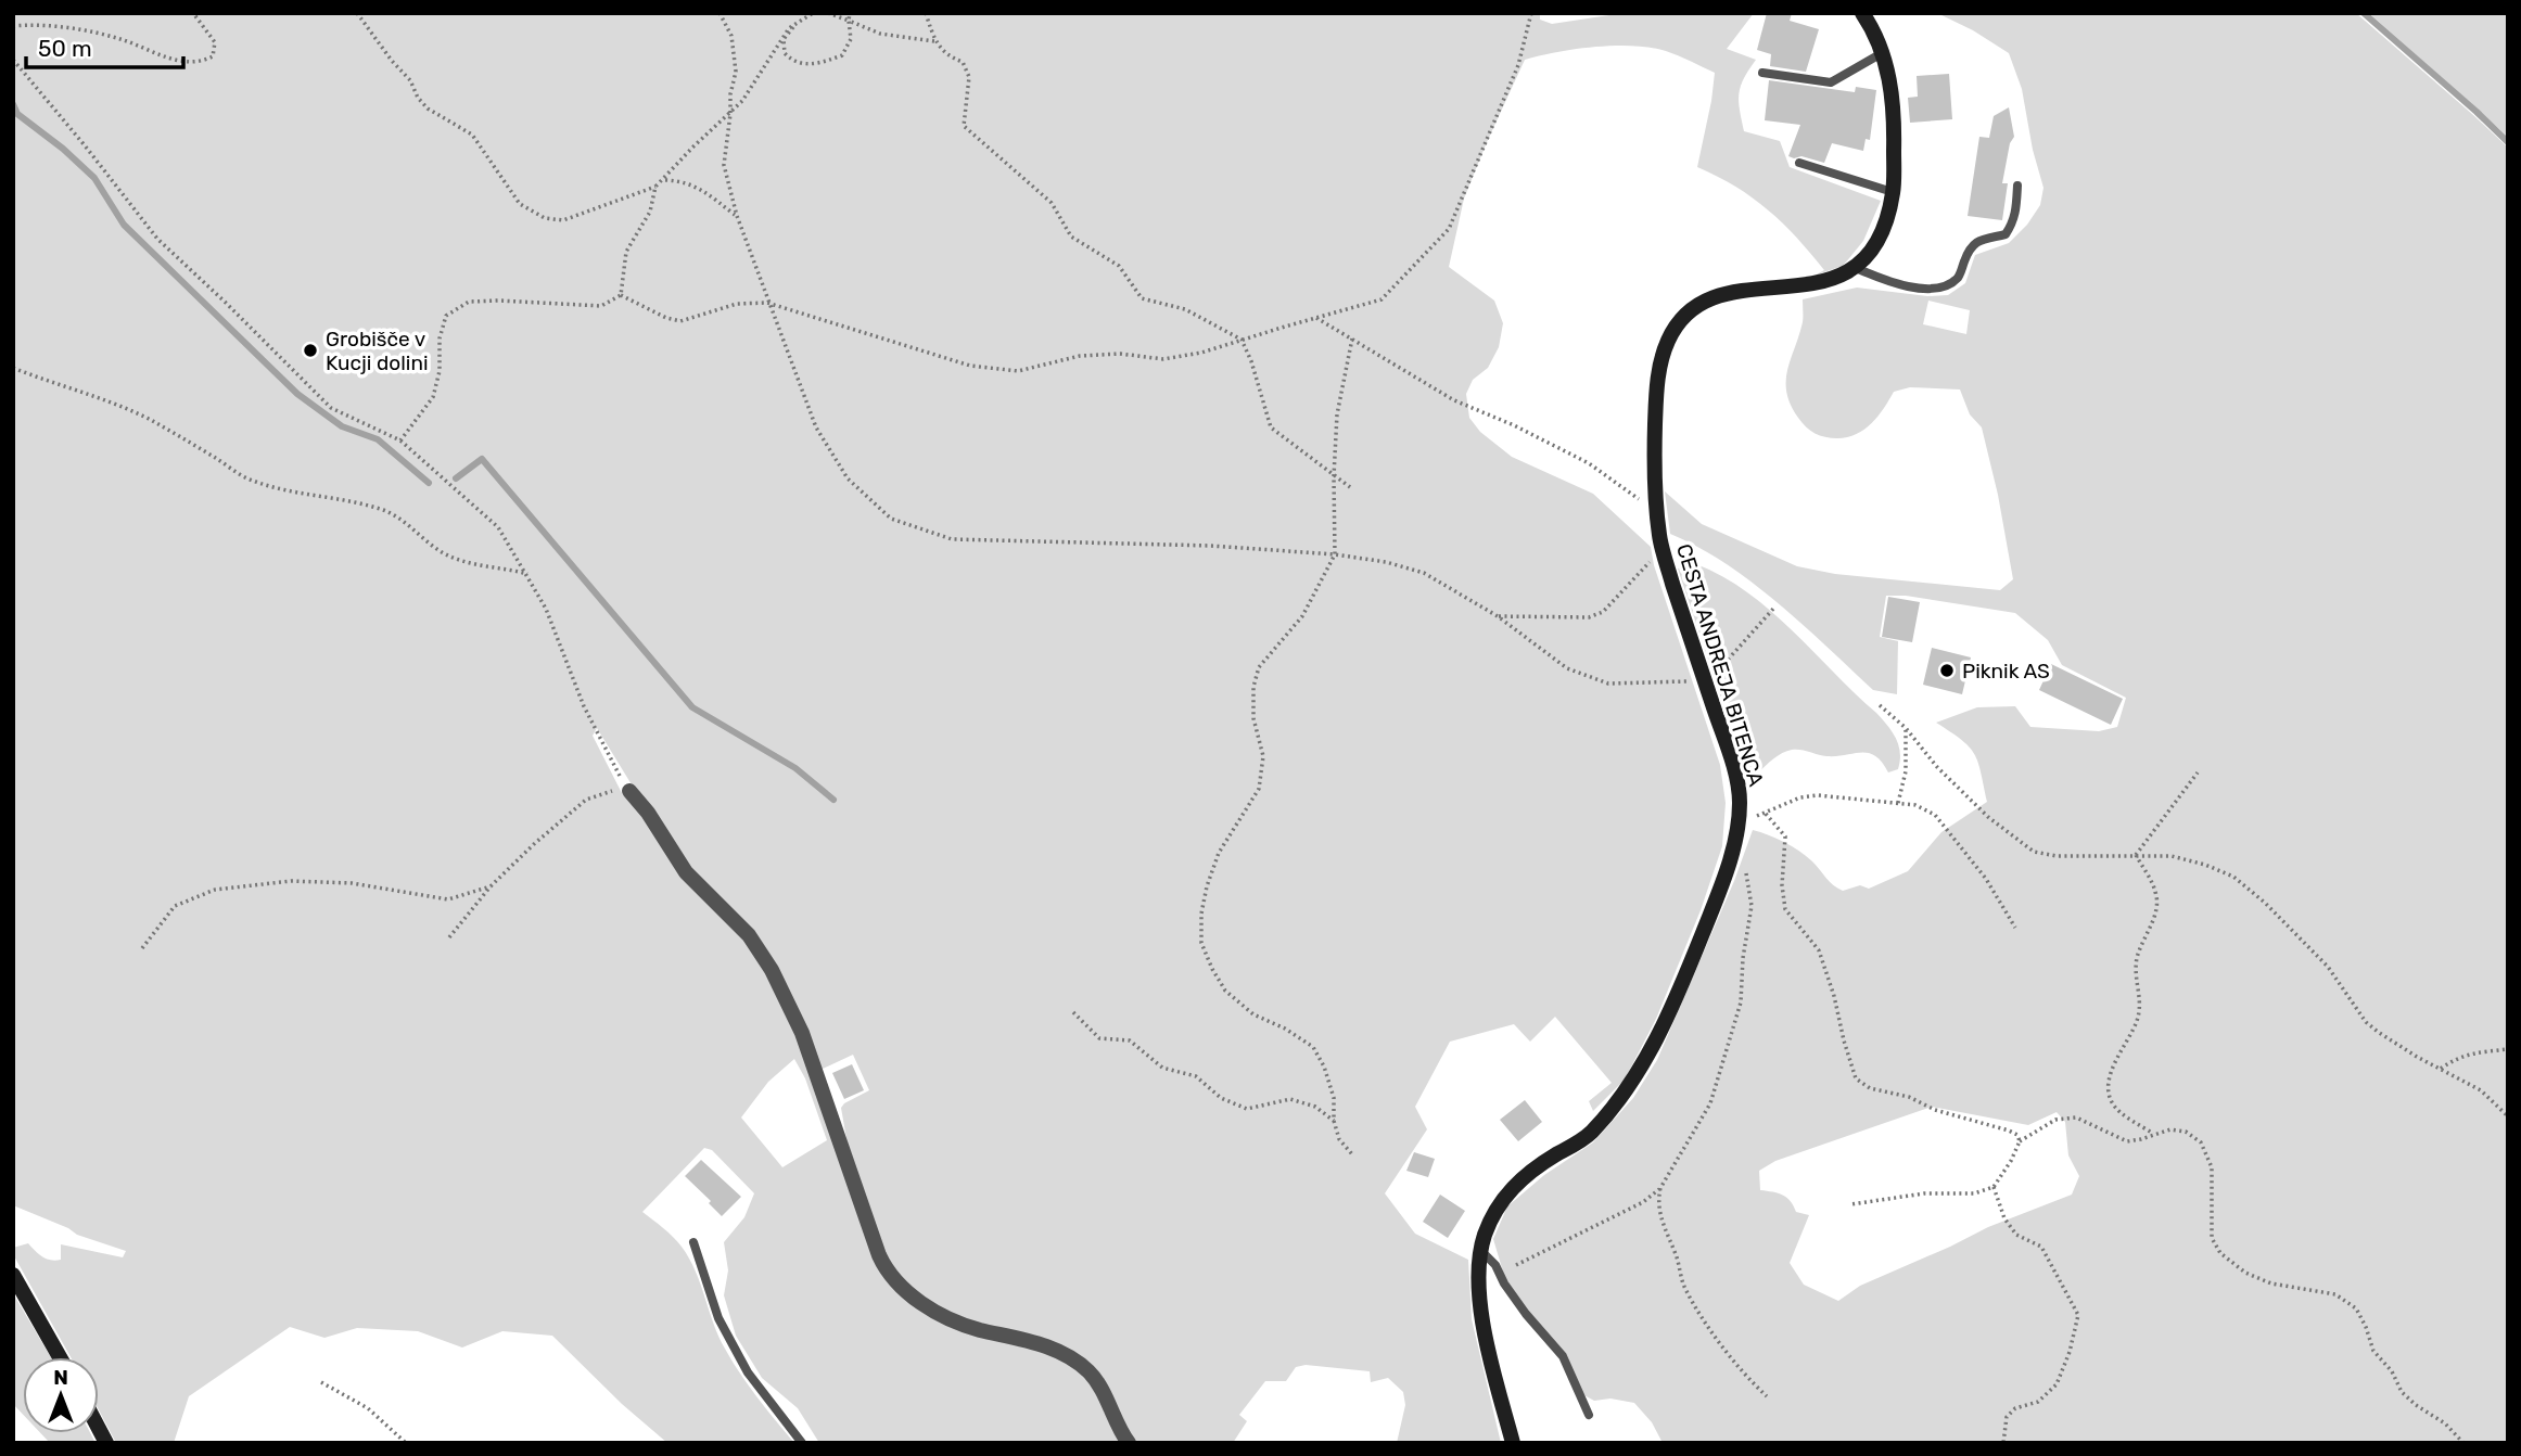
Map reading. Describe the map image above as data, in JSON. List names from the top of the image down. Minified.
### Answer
{"streets":{"street":["CESTA ANDREJA BITENCA"]},"places":["Grobišče v Kucji dolini","Piknik AS"],"scale_bar":"50 m","north":"top"}
